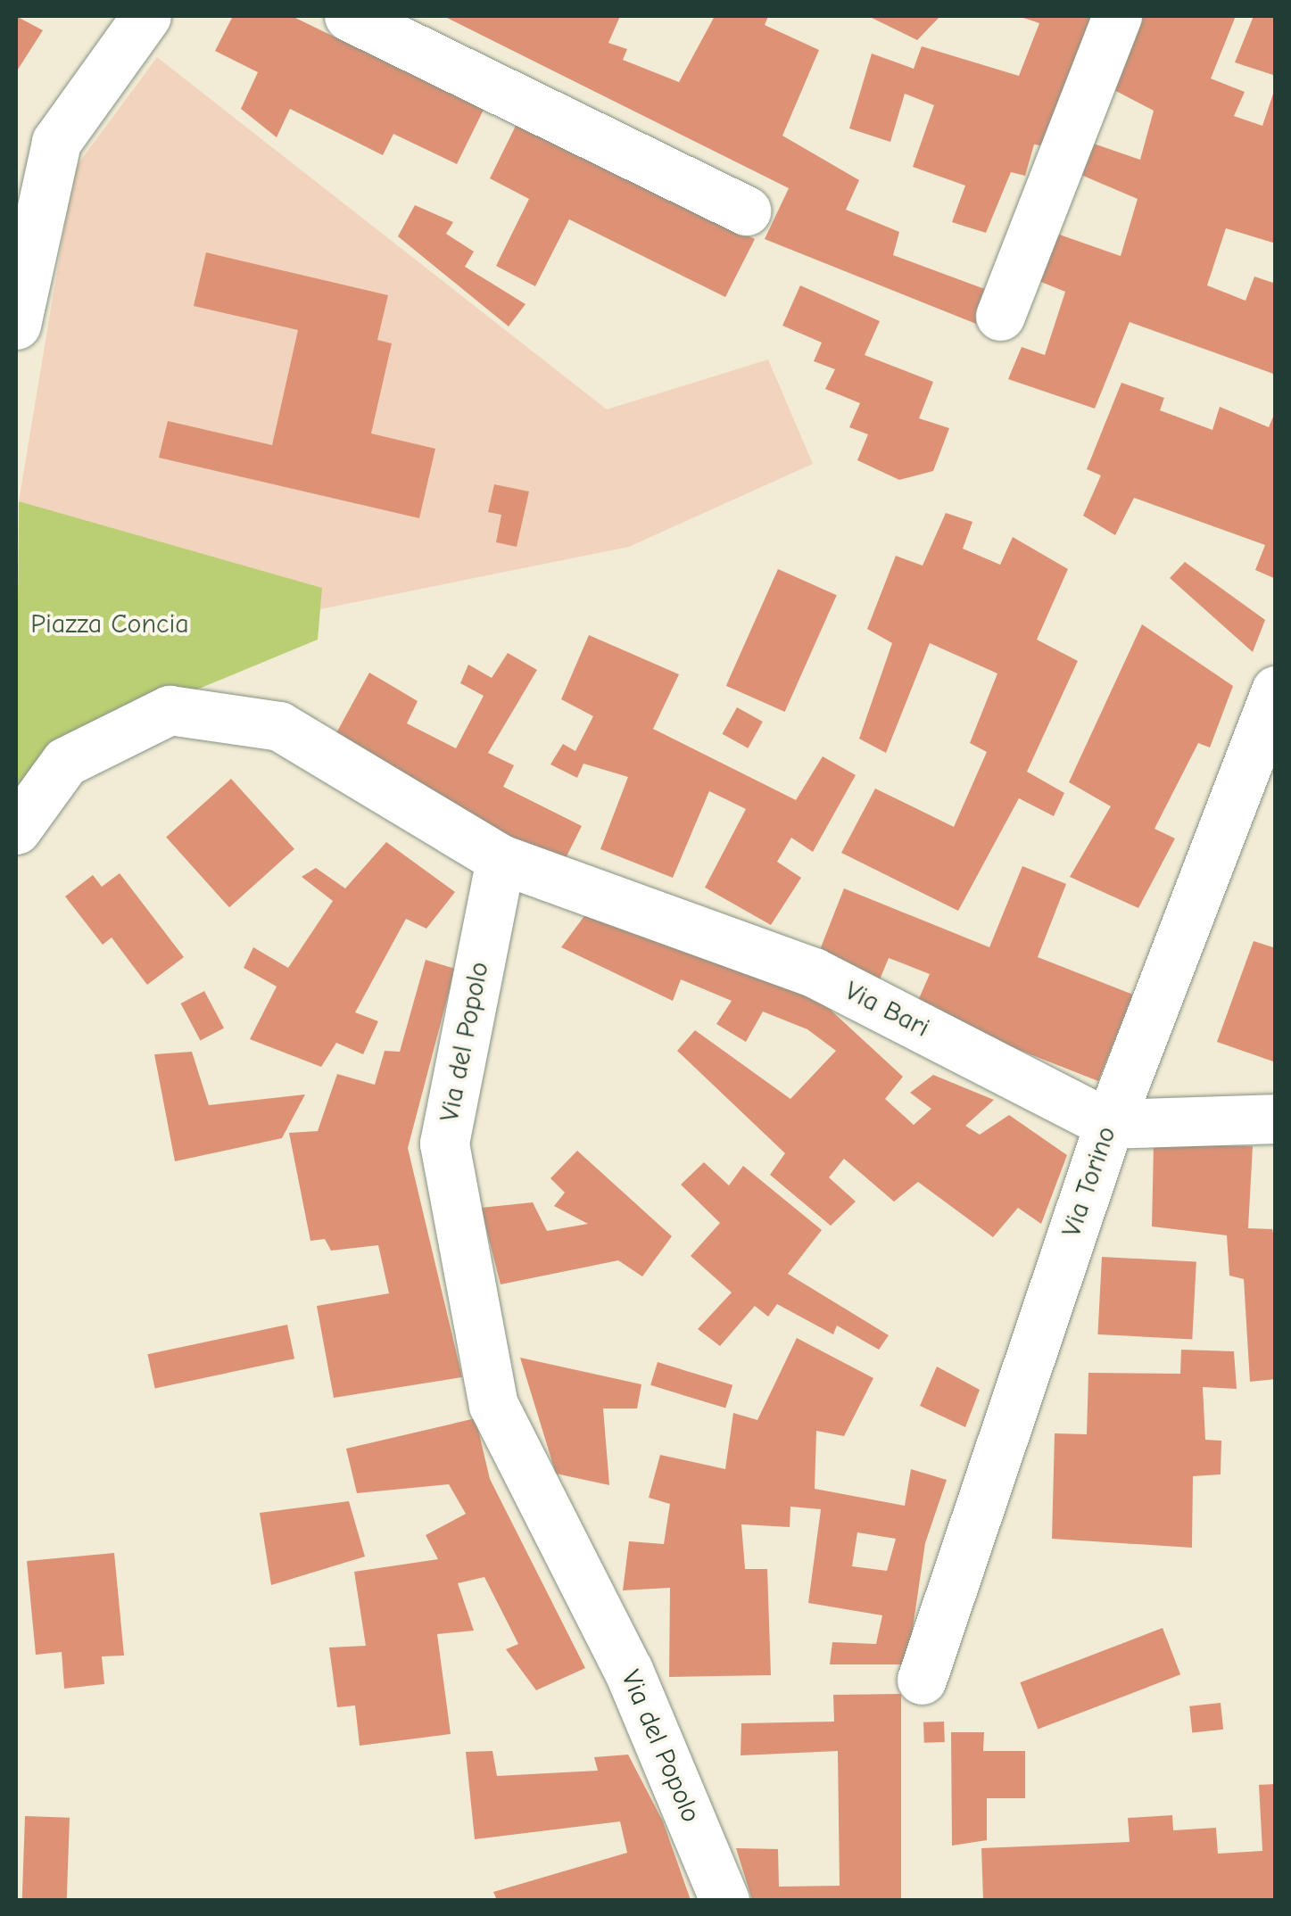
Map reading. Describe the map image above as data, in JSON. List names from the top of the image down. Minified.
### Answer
{"streets":{"street":["Via Bari","Via del Popolo","Via Torino"]},"crossings":[["Via Bari","Via del Popolo"],["Via Bari","Via Torino"]],"parks":["Piazza Concia"]}
